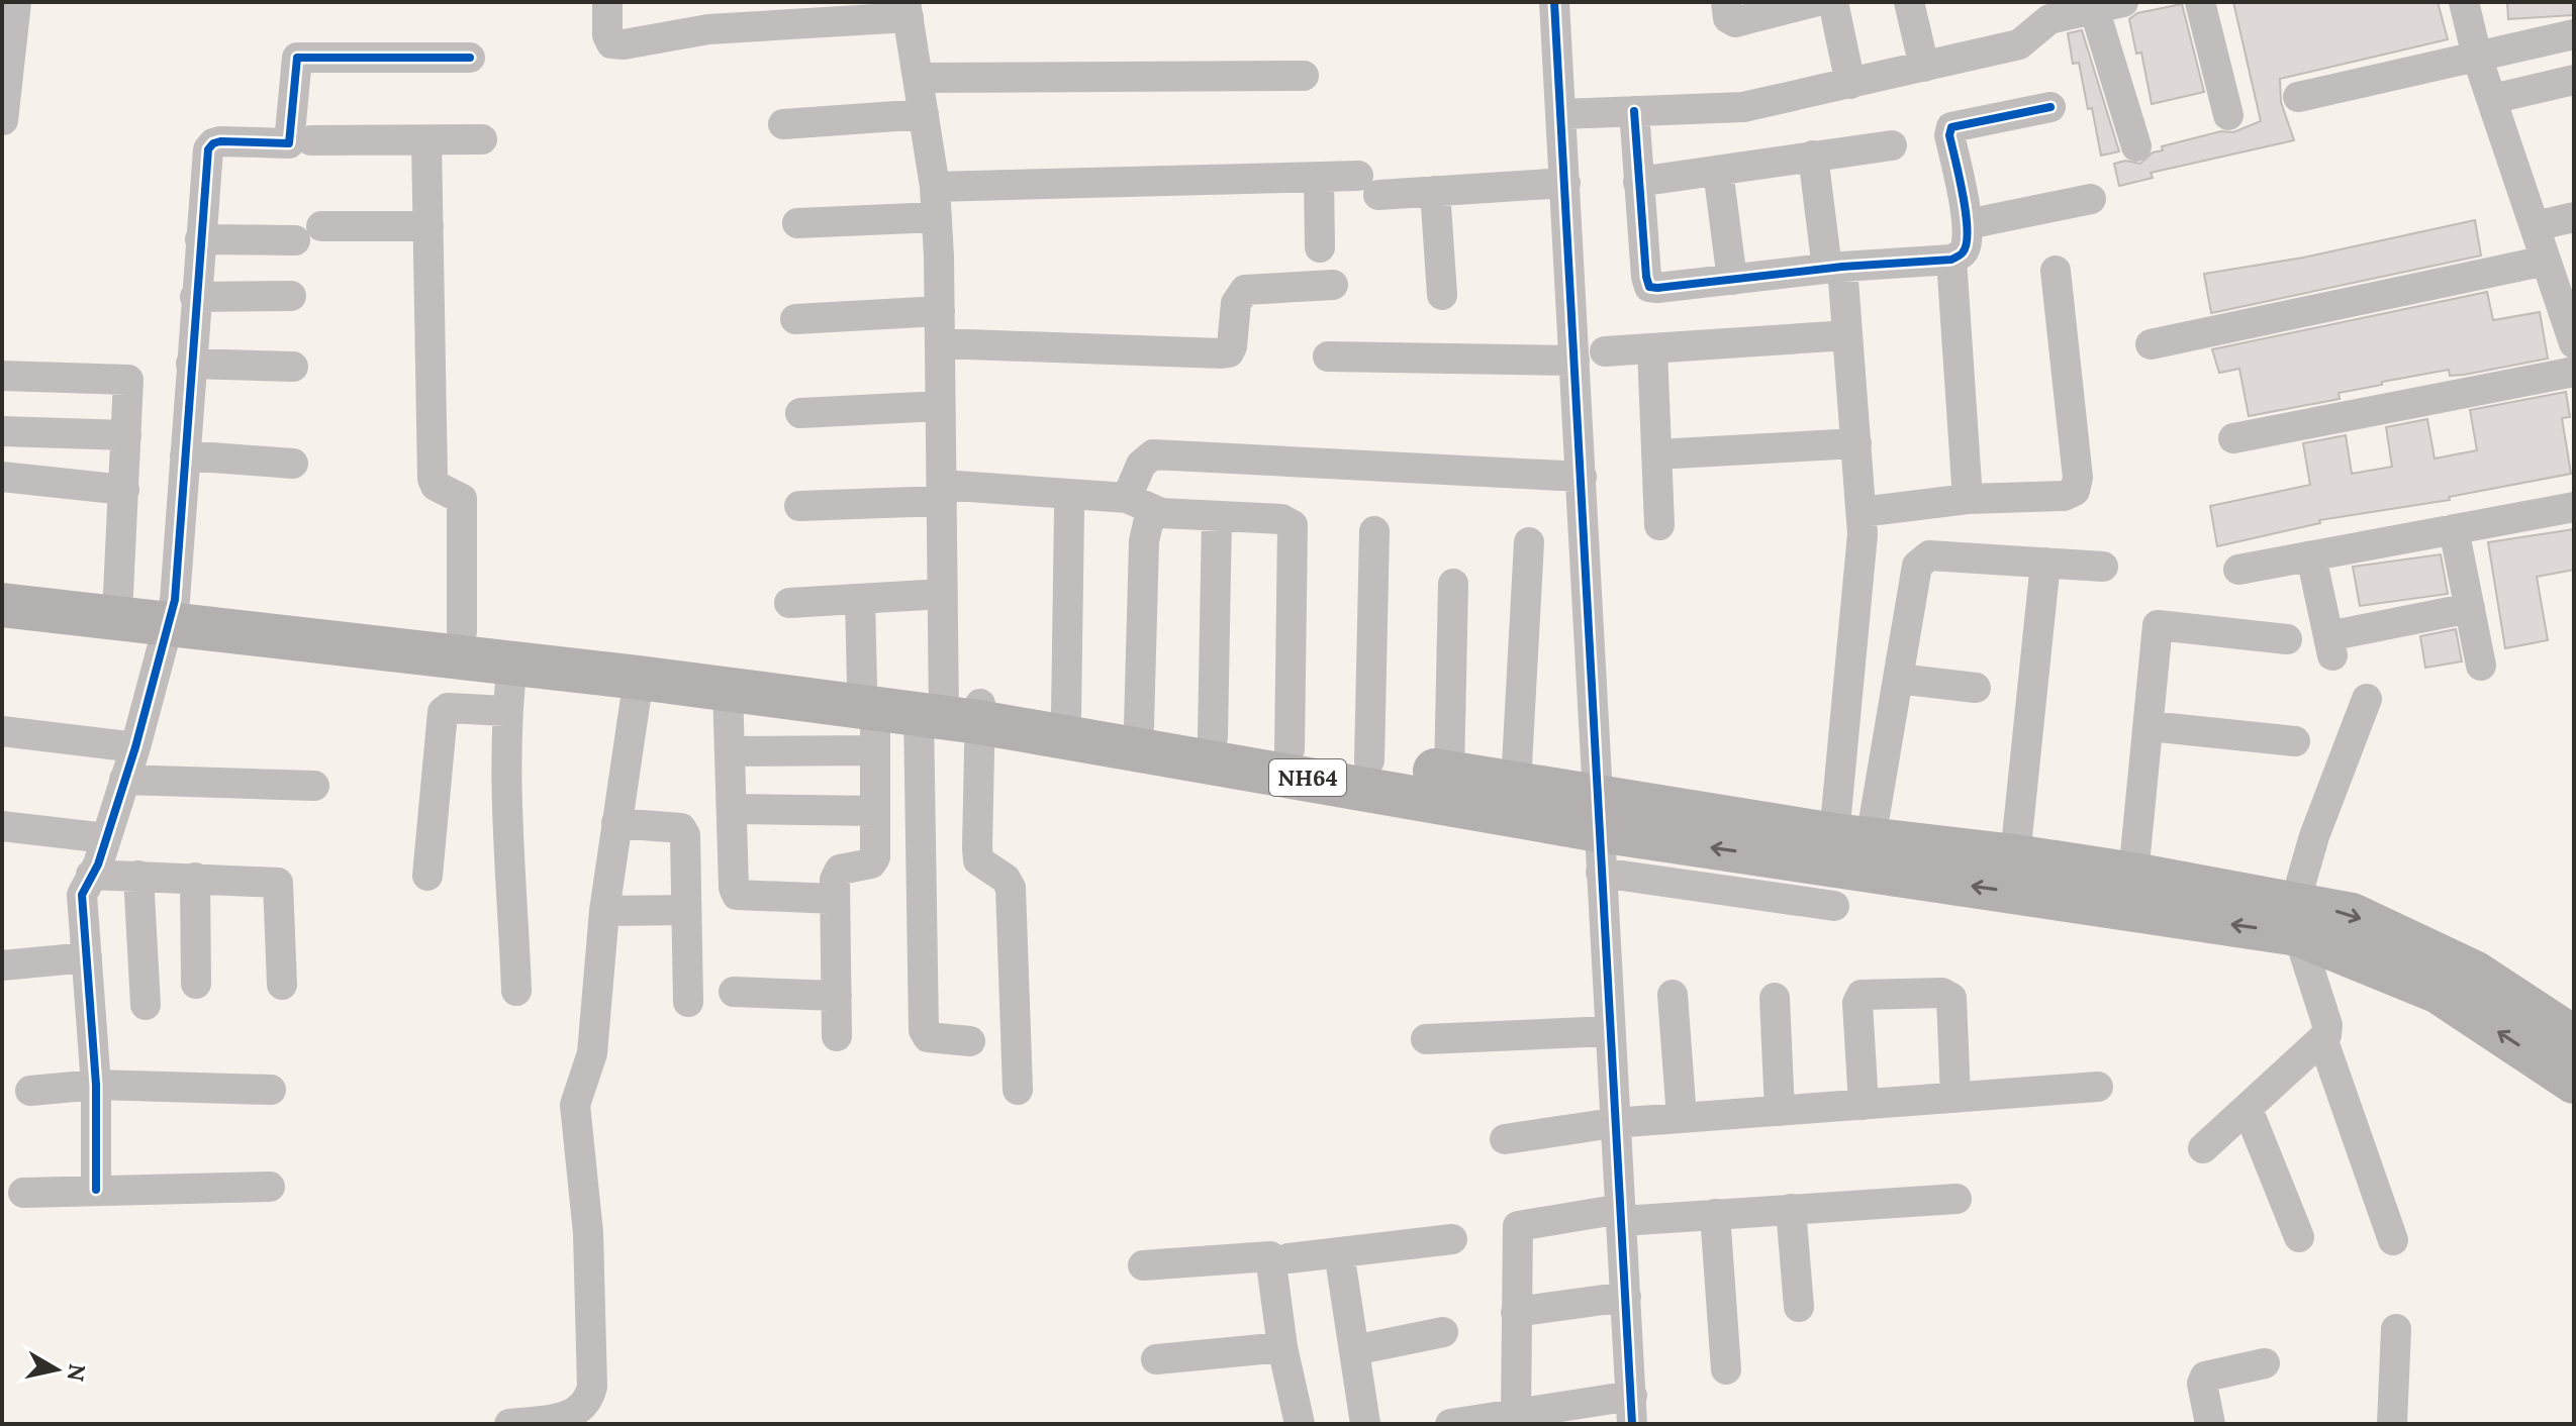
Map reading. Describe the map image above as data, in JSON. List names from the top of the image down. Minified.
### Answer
{"streets":{"highway":["NH64"]},"north":"right"}
